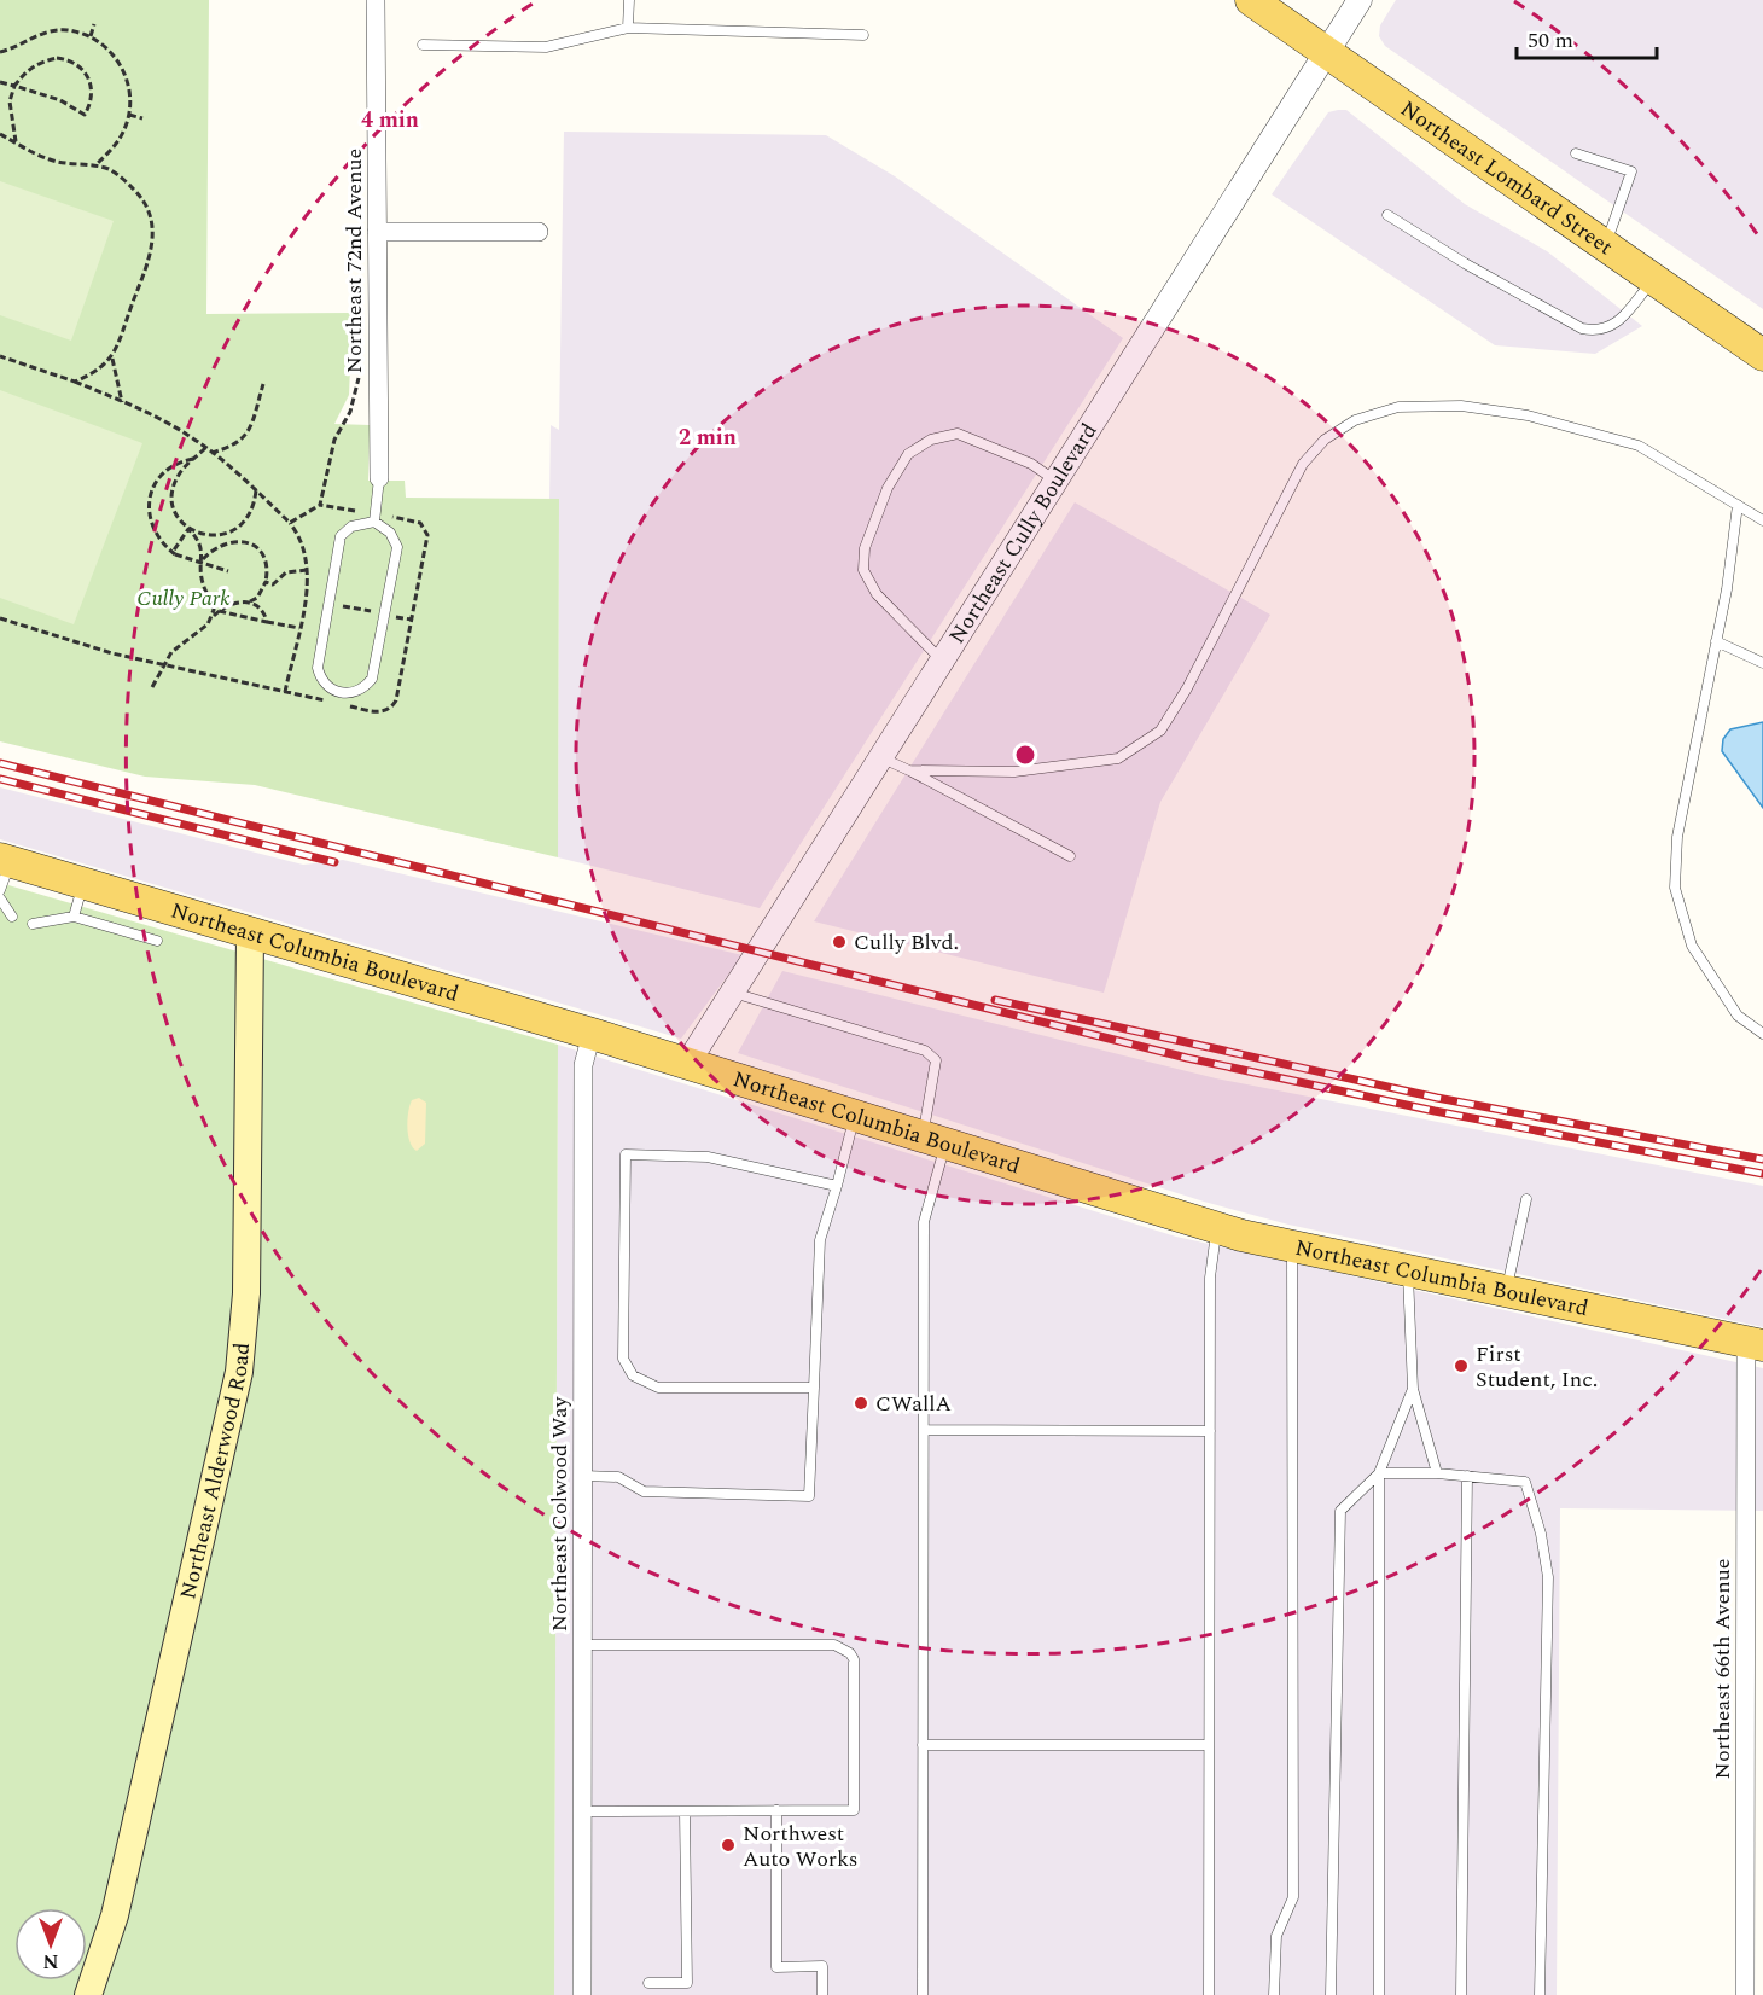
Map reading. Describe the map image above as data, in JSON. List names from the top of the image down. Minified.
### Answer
{"streets":{"main road":["Northeast Lombard Street","Northeast Columbia Boulevard","Northeast Alderwood Road"],"street":["Northeast 72nd Avenue","Northeast Cully Boulevard","Northeast Colwood Way","Northeast 66th Avenue"]},"crossings":[["Northeast Lombard Street","Northeast Cully Boulevard"],["Northeast Cully Boulevard","Northeast Columbia Boulevard"],["Northeast Columbia Boulevard","Northeast Alderwood Road"],["Northeast Columbia Boulevard","Northeast Colwood Way"],["Northeast Columbia Boulevard","Northeast 66th Avenue"]],"parks":["Cully Park"],"places":["Cully Blvd.","First Student, Inc.","CWallA","Northwest Auto Works"],"scale_bar":"50 m","north":"bottom","rings":["4 min","2 min"]}
